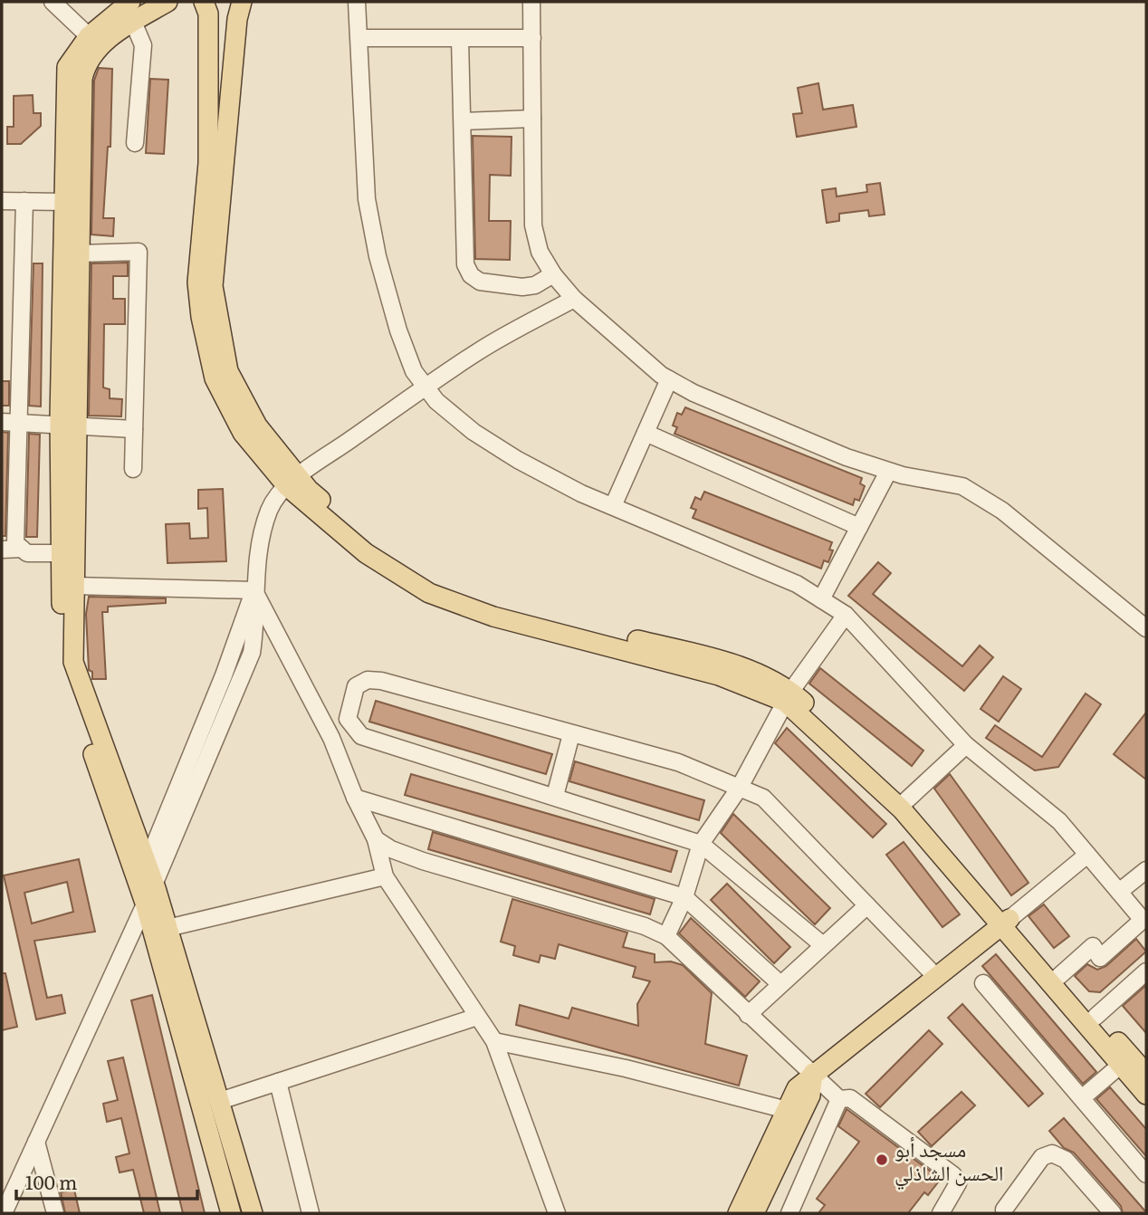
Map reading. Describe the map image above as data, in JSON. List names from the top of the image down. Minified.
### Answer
{"places":["مسجد أبو الحسن الشاذلي"],"scale_bar":"100 m"}
